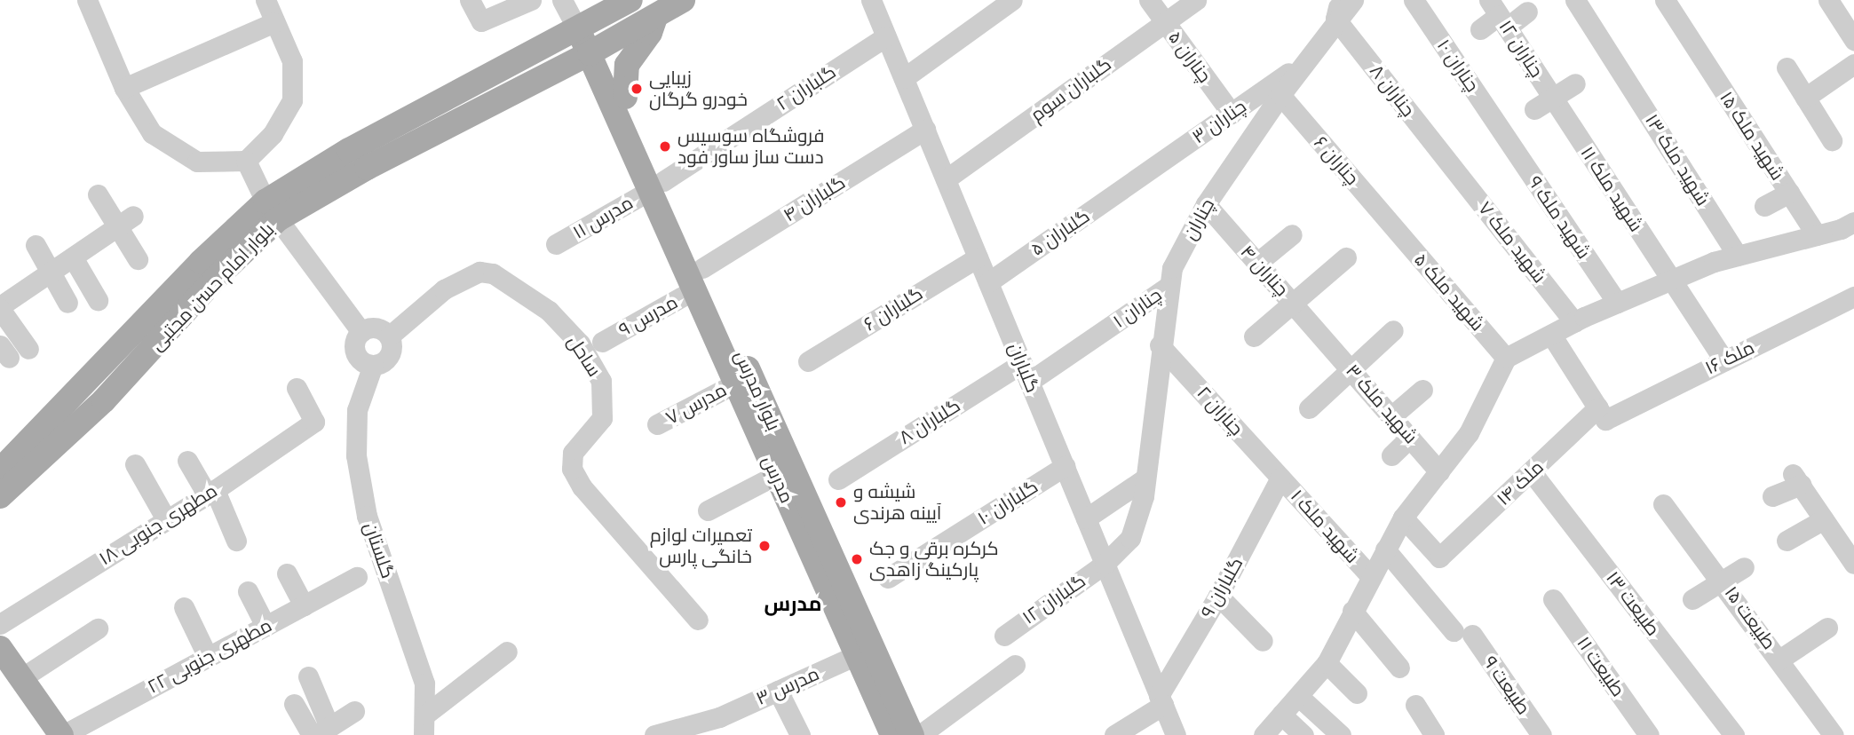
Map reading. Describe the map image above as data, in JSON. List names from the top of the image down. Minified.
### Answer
{"streets":{"main road":["بلوار امام حسن مجتبی","بلوار مدرس","مدرس"],"street":["چناران ۱۲","۵ چناران","چناران ۱۰","گلباران ۲","گلباران سوم","چناران ۸","چناران ۳","شهید ملک ۱۵","شهید ملک ۱۳","چناران ۶","شهید ملک ۱۱","گلباران ۴","مدرس ۱۱","شهید ملک ۹","چناران","گلباران ۵","شهید ملک ۷","۴ چناران","شهید ملک ۵","چناران ۱","گلباران ۶","مدرس ۹","ساحل","ملک ۱۶","گلباران","مدرس ۷","۳ شهید ملک","۲ چناران","گلباران ۸","ملک ۱۴","گلباران ۱۰","۱۸ مطهری جنوبی","۱ شهید ملک","گلستان","۹ گلباران","گلباران ۱۲","طبیعت ۱۳","طبیعت ۱۵","مطهری جنوبی ۲۲","طبیعت ۱۱","طبیعت ۹","مدرس ۳"]},"crossings":[["چناران ۱۲","شهید ملک ۱۱"],["۵ چناران","گلباران سوم"],["۵ چناران","چناران ۳"],["چناران ۱۰","شهید ملک ۹"],["گلباران ۲","مدرس ۱۱"],["گلباران ۲","گلباران"],["گلباران ۲","بلوار مدرس"],["گلباران سوم","گلباران"],["چناران ۸","چناران"],["چناران ۸","شهید ملک ۷"],["چناران ۳","چناران"],["چناران ۳","گلباران ۵"],["چناران ۶","چناران"],["چناران ۶","شهید ملک ۵"],["شهید ملک ۱۱","ملک ۱۶"],["گلباران ۴","مدرس ۹"],["گلباران ۴","گلباران"],["گلباران ۴","بلوار مدرس"],["گلباران ۴","مدرس"],["مدرس ۱۱","بلوار مدرس"],["چناران","۴ چناران"],["چناران","چناران ۱"],["چناران","۲ چناران"],["چناران","گلباران ۱۲"],["گلباران ۵","گلباران"],["۴ چناران","۳ شهید ملک"],["بلوار امام حسن مجتبی","بلوار مدرس"],["چناران ۱","گلباران"],["چناران ۱","گلباران ۸"],["گلباران ۶","گلباران"],["مدرس ۹","بلوار مدرس"],["مدرس ۹","مدرس"],["ساحل","گلستان"],["ملک ۱۶","ملک ۱۴"],["گلباران","گلباران ۸"],["گلباران","گلباران ۱۰"],["گلباران","۹ گلباران"],["گلباران","گلباران ۱۲"],["بلوار مدرس","مدرس"],["مدرس ۷","مدرس"],["۲ چناران","۱ شهید ملک"],["۲ چناران","۹ گلباران"],["مدرس","مدرس ۳"],["ملک ۱۴","طبیعت ۱۳"],["۱ شهید ملک","۹ گلباران"]],"districts":["مدرس"],"places":["زیبایی خودرو گرگان","فروشگاه سوسیس دست ساز ساور فود","شیشه و آیینه هرندی","تعمیرات لوازم خانگی پارس","کرکره برقی و جک پارکینگ زاهدی"]}
